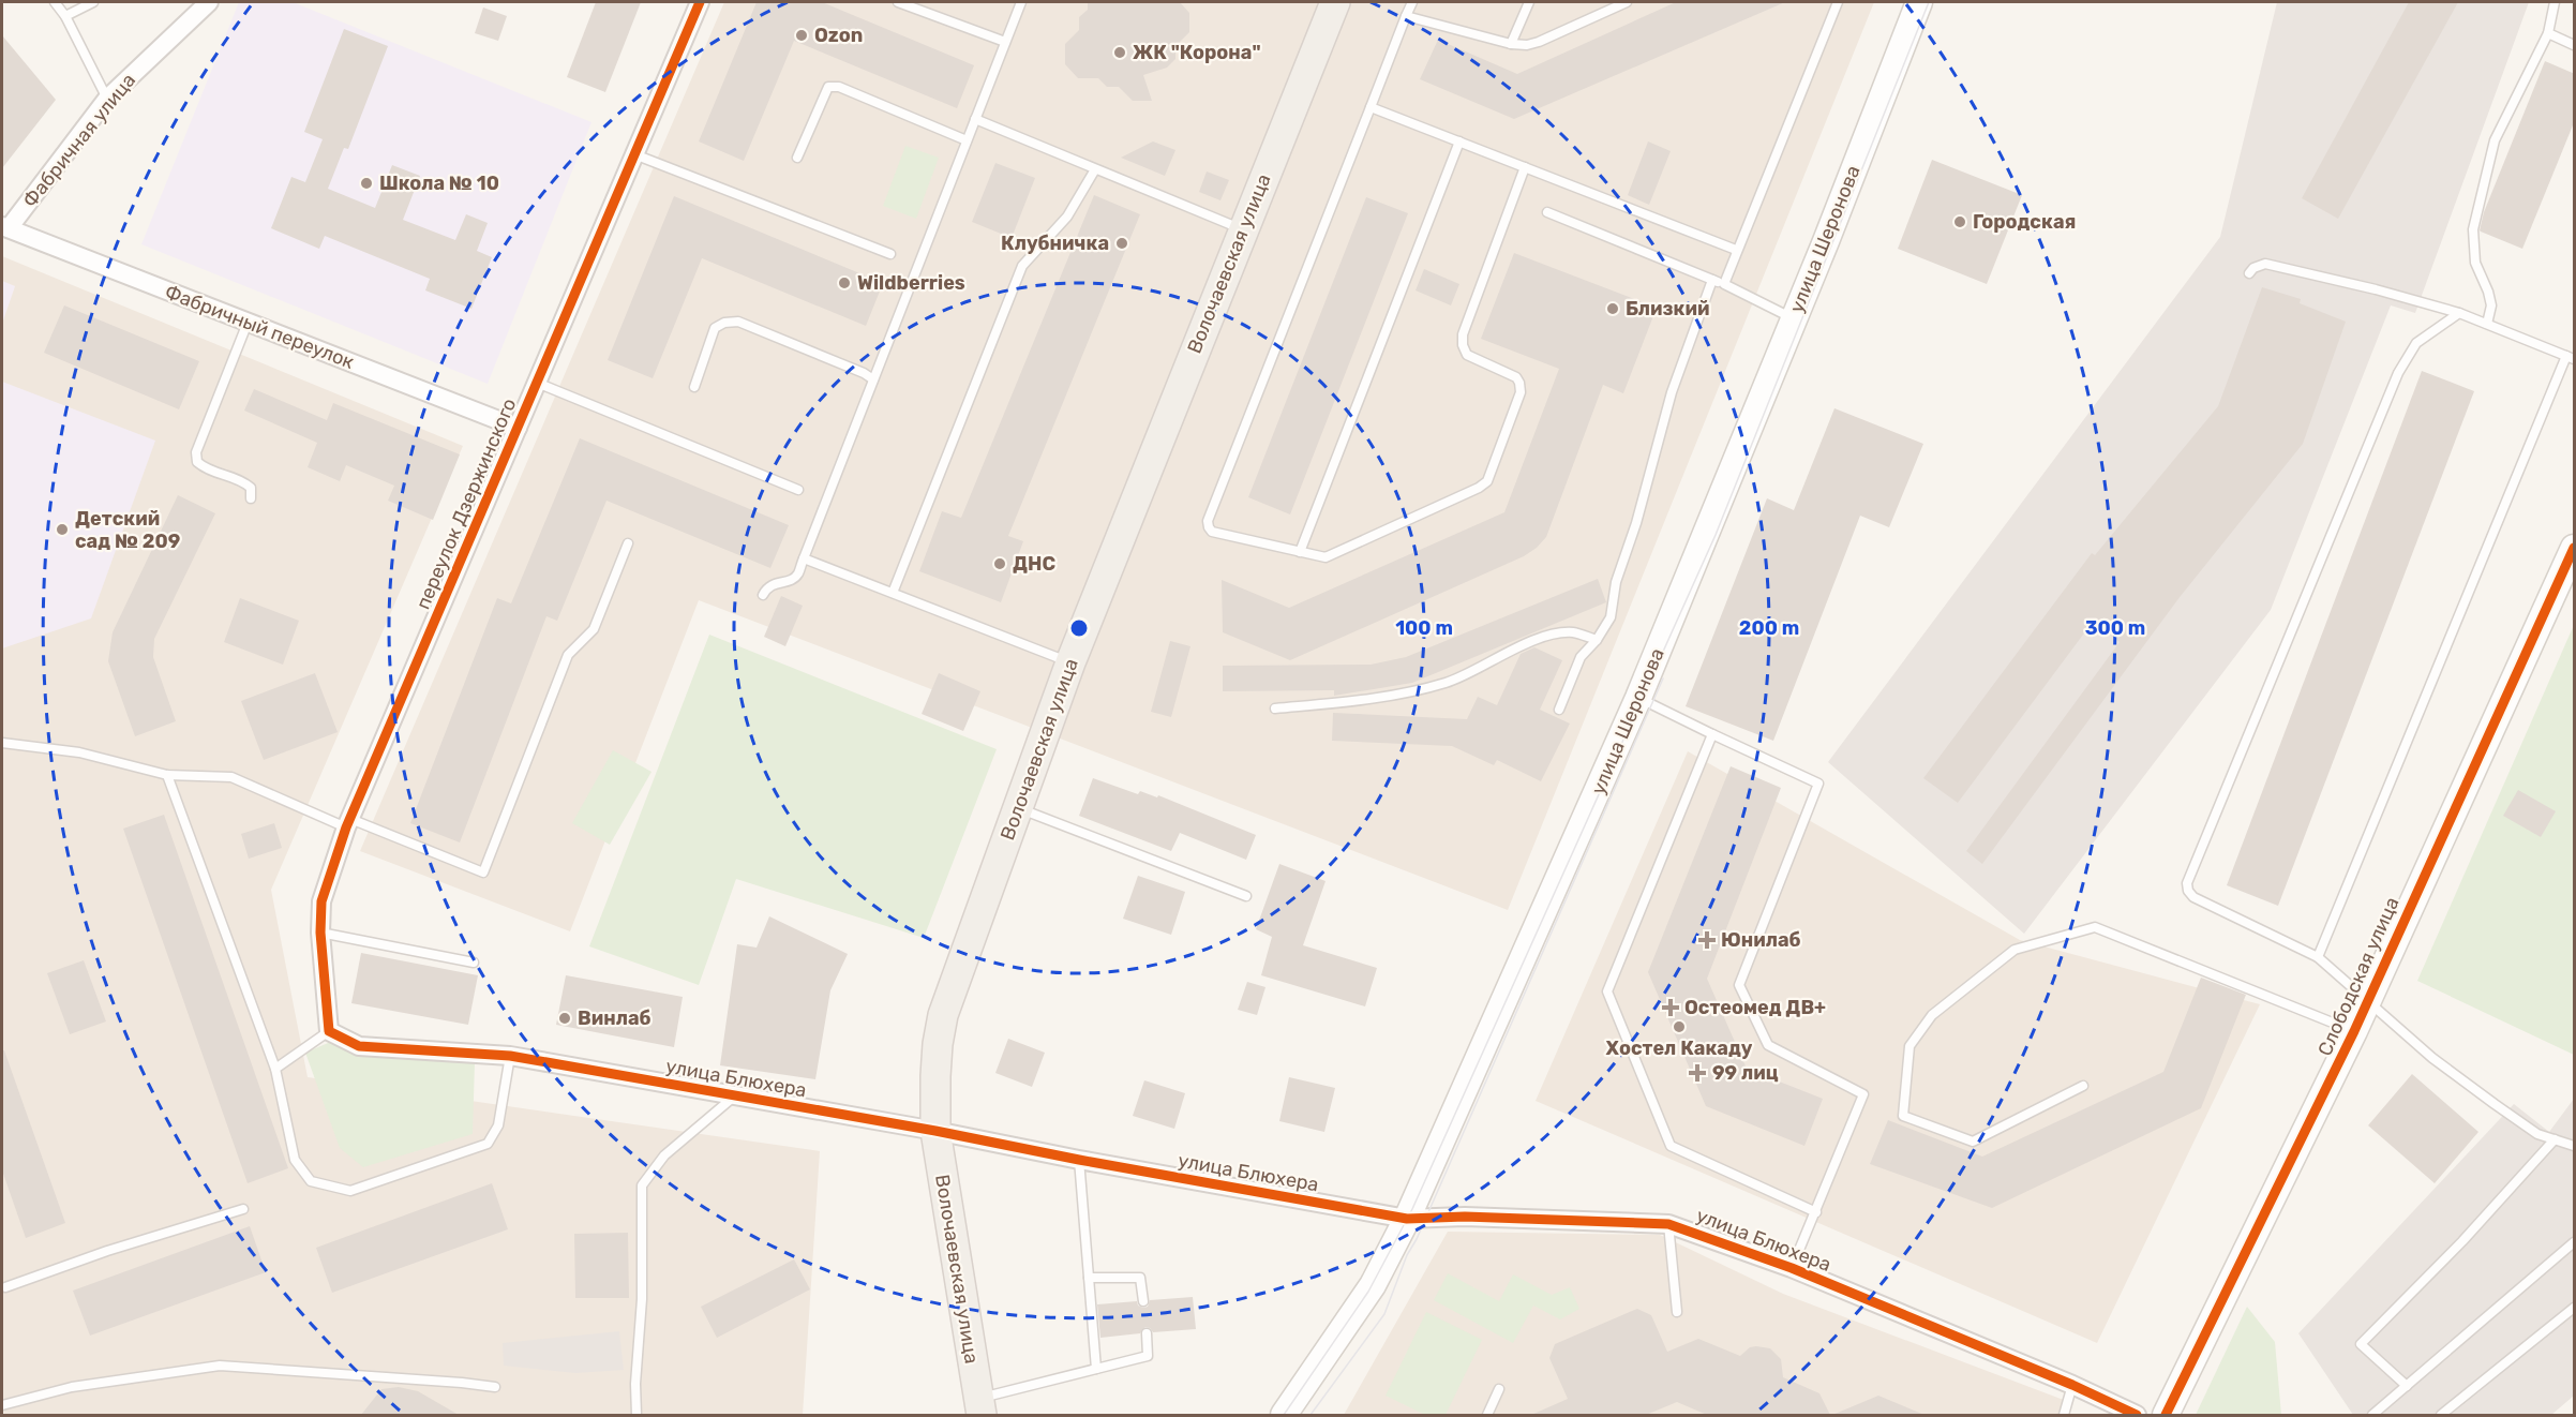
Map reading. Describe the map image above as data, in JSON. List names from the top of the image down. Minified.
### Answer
{"streets":{"main road":["улица Шеронова","Волочаевская улица","Слободская улица"],"street":["Фабричная улица","Фабричный переулок","переулок Дзержинского","улица Блюхера"]},"crossings":[["Фабричная улица","Фабричный переулок"],["улица Шеронова","улица Блюхера"],["Волочаевская улица","улица Блюхера"],["Фабричный переулок","переулок Дзержинского"],["переулок Дзержинского","улица Блюхера"]],"places":{"other":["Ozon","ЖК \"Корона\"","Школа № 10","Городская","Клубничка","Wildberries","Близкий","Детский сад № 209","ДНС","Винлаб","Хостел Какаду"],"health":["Юнилаб","Остеомед ДВ+","99 лиц"]},"rings":["100 m","200 m","300 m"]}
